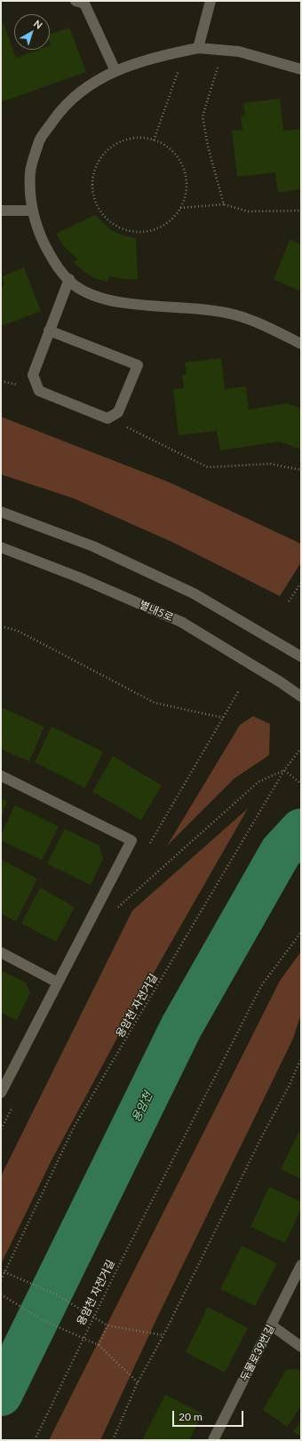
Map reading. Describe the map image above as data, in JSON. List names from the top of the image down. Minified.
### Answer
{"streets":{"street":["별내5로","두물로39번길"],"path":["용암천 자전거길"]},"water":["용암천"],"scale_bar":"20 m","north":"top right"}
